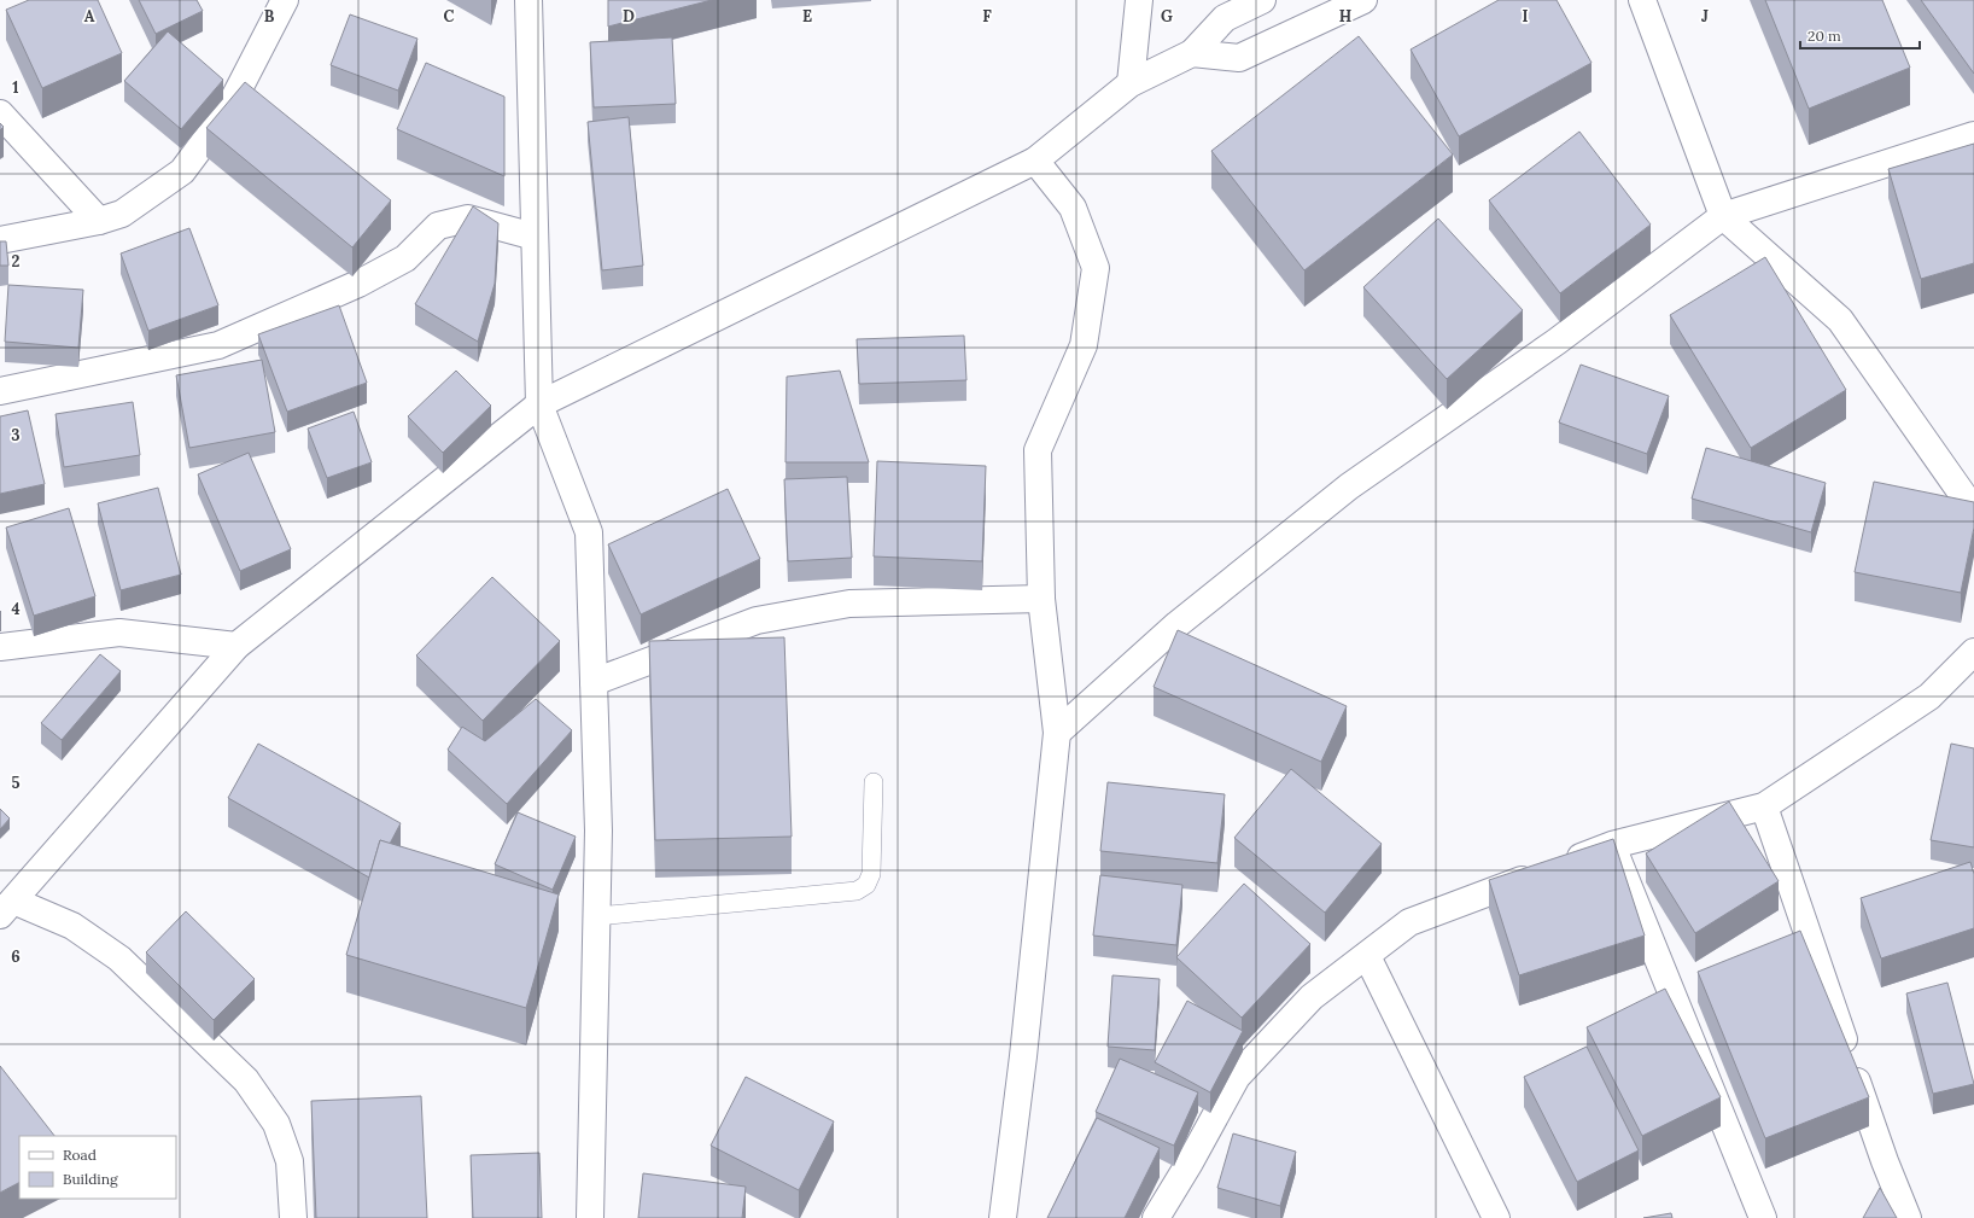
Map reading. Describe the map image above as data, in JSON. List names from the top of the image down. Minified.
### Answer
{"legend":["Road","Building"],"scale_bar":"20 m","grid":{"columns":["A","B","C","D","E","F","G","H","I","J"],"rows":["1","2","3","4","5","6"]}}
